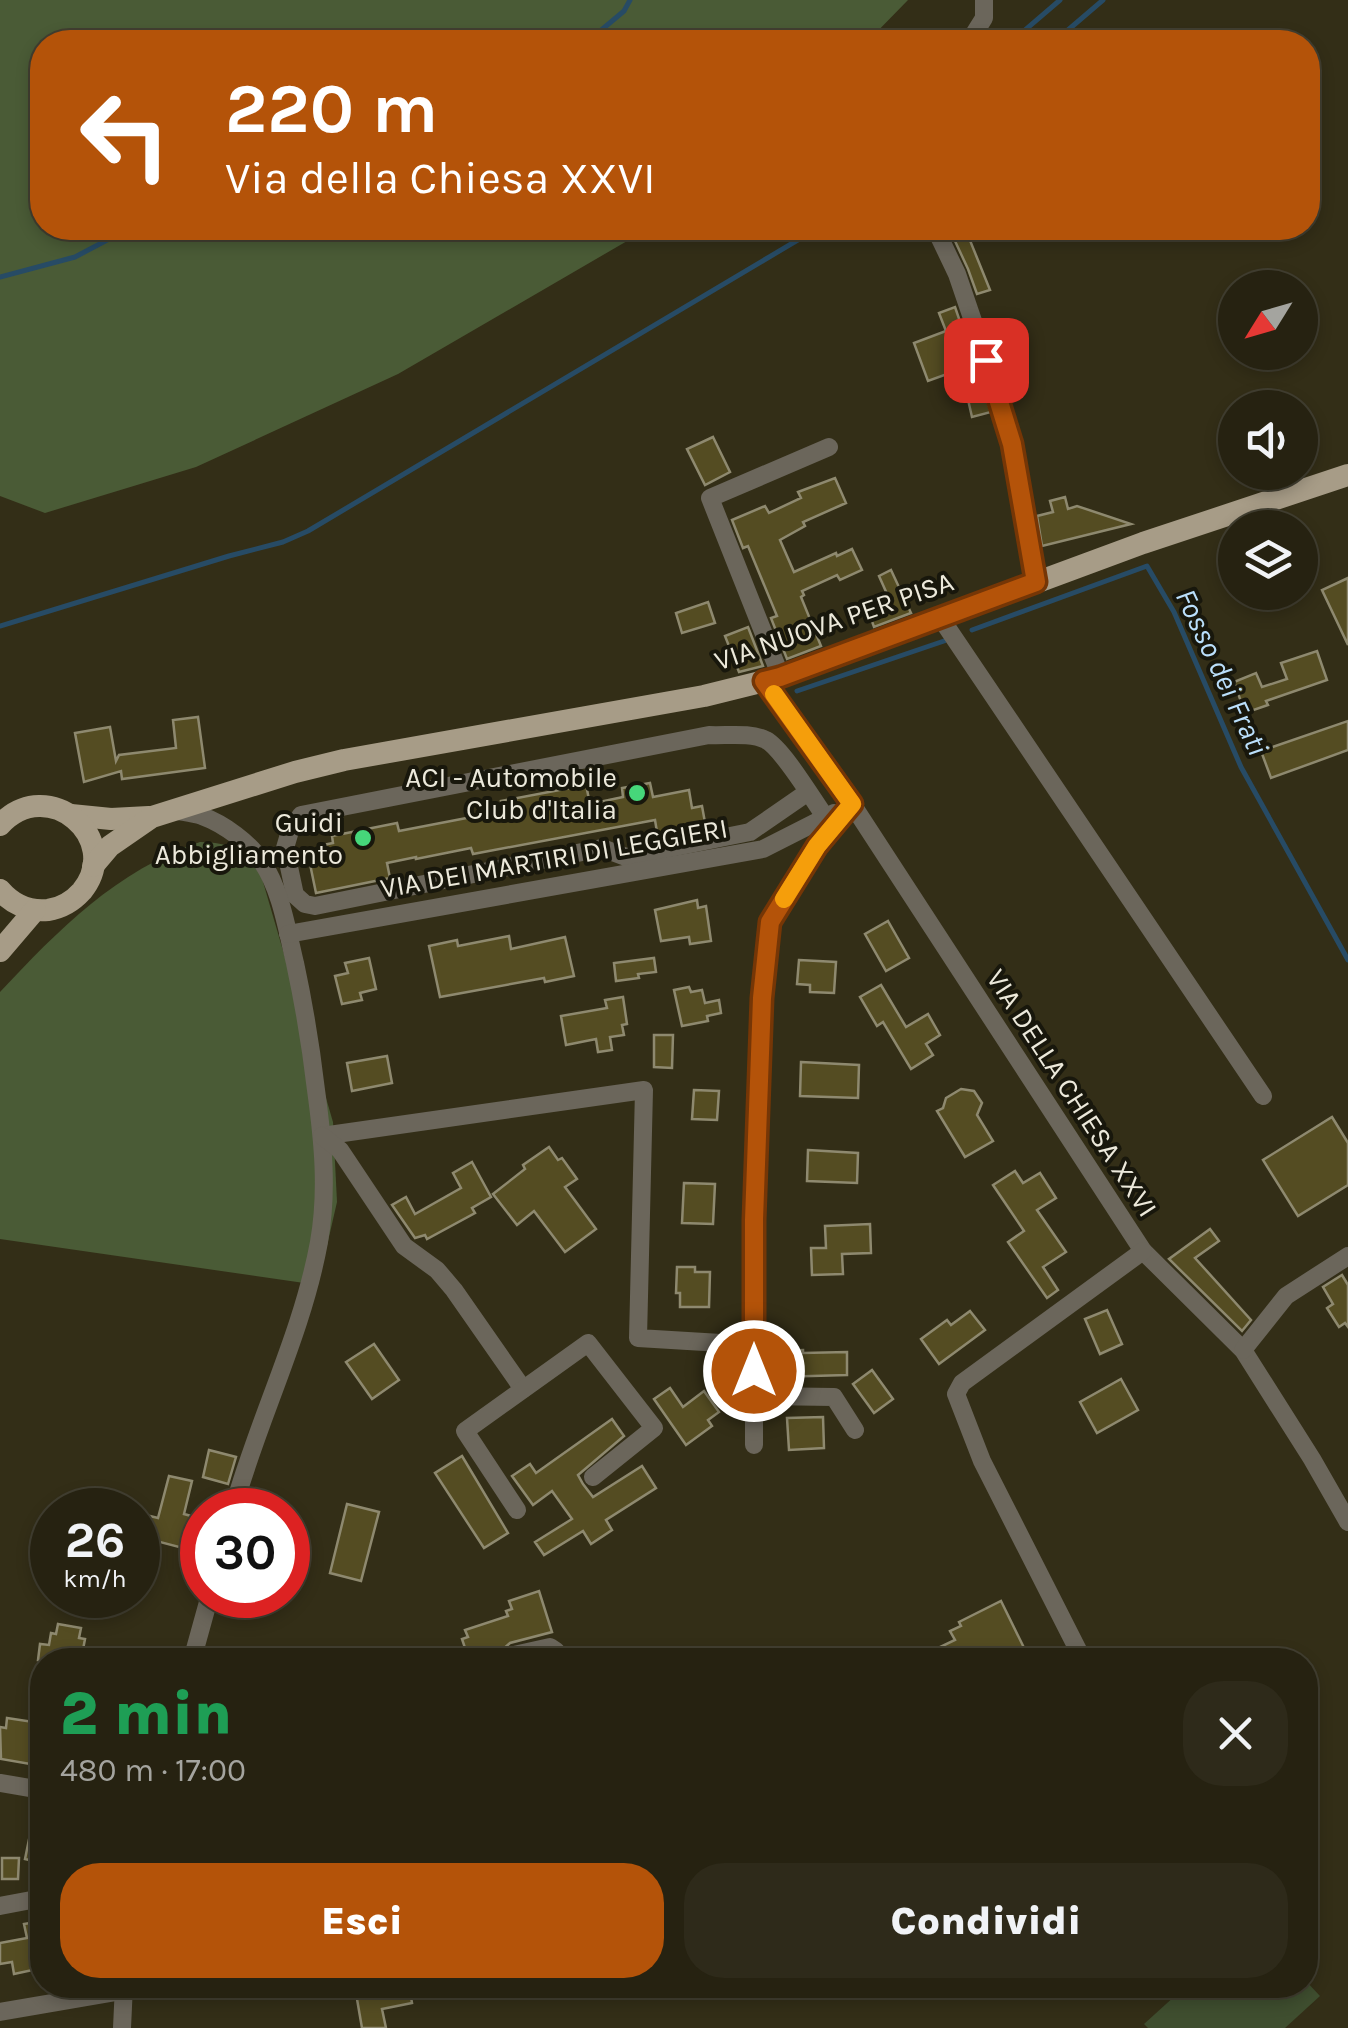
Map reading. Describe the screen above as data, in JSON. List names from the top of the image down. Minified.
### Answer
{"streets":{"main road":["VIA NUOVA PER PISA"],"street":["VIA DEI MARTIRI DI LEGGIERI","VIA DELLA CHIESA XXVI"]},"crossings":[["VIA NUOVA PER PISA","VIA DELLA CHIESA XXVI"],["VIA DEI MARTIRI DI LEGGIERI","VIA DELLA CHIESA XXVI"]],"water":["Fosso dei Frati"],"places":["ACI - Automobile Club d'Italia","Guidi Abbigliamento"],"north":"bottom left","page":{"turn":["220 m","Via della Chiesa XXVI"],"speed":"26 km/h","limit":"30","heading":["2 min","480 m · 17:00"],"buttons":["Esci","Condividi"]}}
